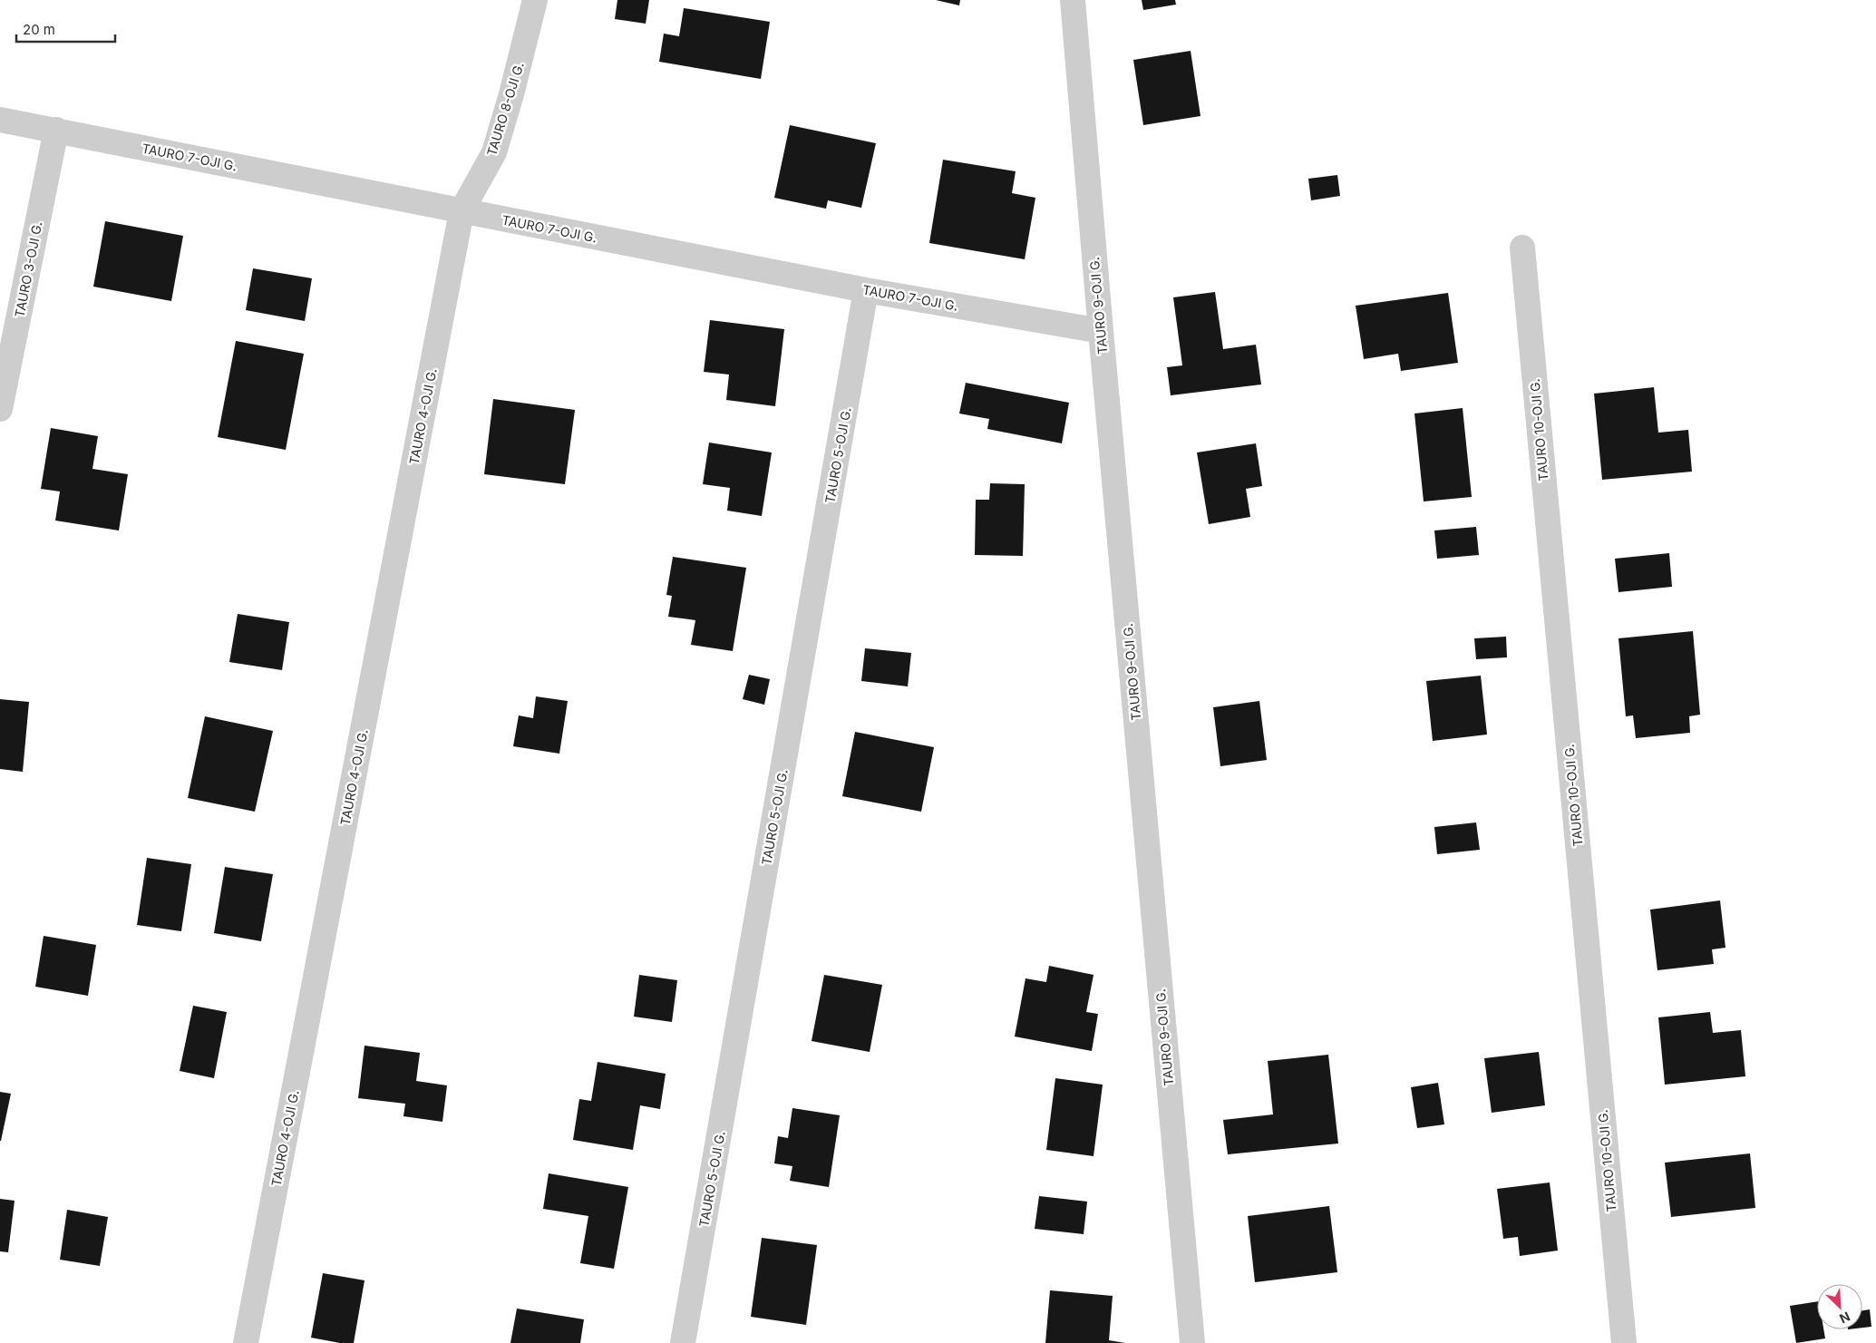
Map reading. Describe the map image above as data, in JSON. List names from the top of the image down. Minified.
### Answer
{"streets":{"street":["TAURO 8-OJI G.","TAURO 7-OJI G.","TAURO 3-OJI G.","TAURO 9-OJI G.","TAURO 4-OJI G.","TAURO 10-OJI G.","TAURO 5-OJI G."]},"crossings":[["TAURO 8-OJI G.","TAURO 7-OJI G."],["TAURO 8-OJI G.","TAURO 4-OJI G."],["TAURO 7-OJI G.","TAURO 3-OJI G."],["TAURO 7-OJI G.","TAURO 9-OJI G."],["TAURO 7-OJI G.","TAURO 4-OJI G."],["TAURO 7-OJI G.","TAURO 5-OJI G."]],"scale_bar":"20 m","north":"bottom right"}
